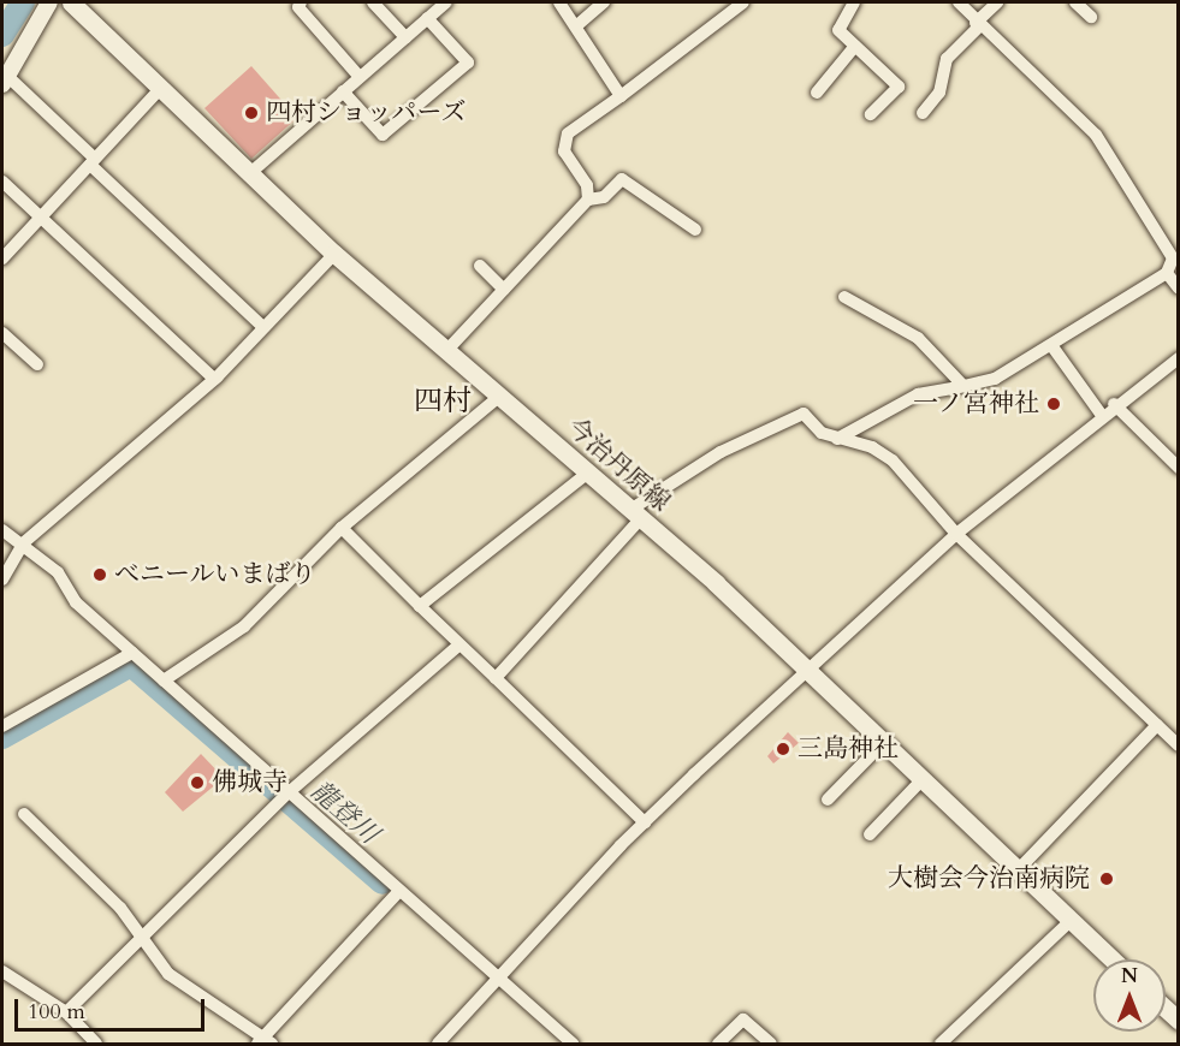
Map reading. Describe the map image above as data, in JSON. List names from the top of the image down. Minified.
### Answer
{"streets":{"main road":["今治丹原線"]},"districts":["四村"],"water":["龍登川"],"places":["四村ショッパーズ","一ノ宮神社","べニールいまばり","三島神社","佛城寺","大樹会今治南病院"],"scale_bar":"100 m","north":"top"}
